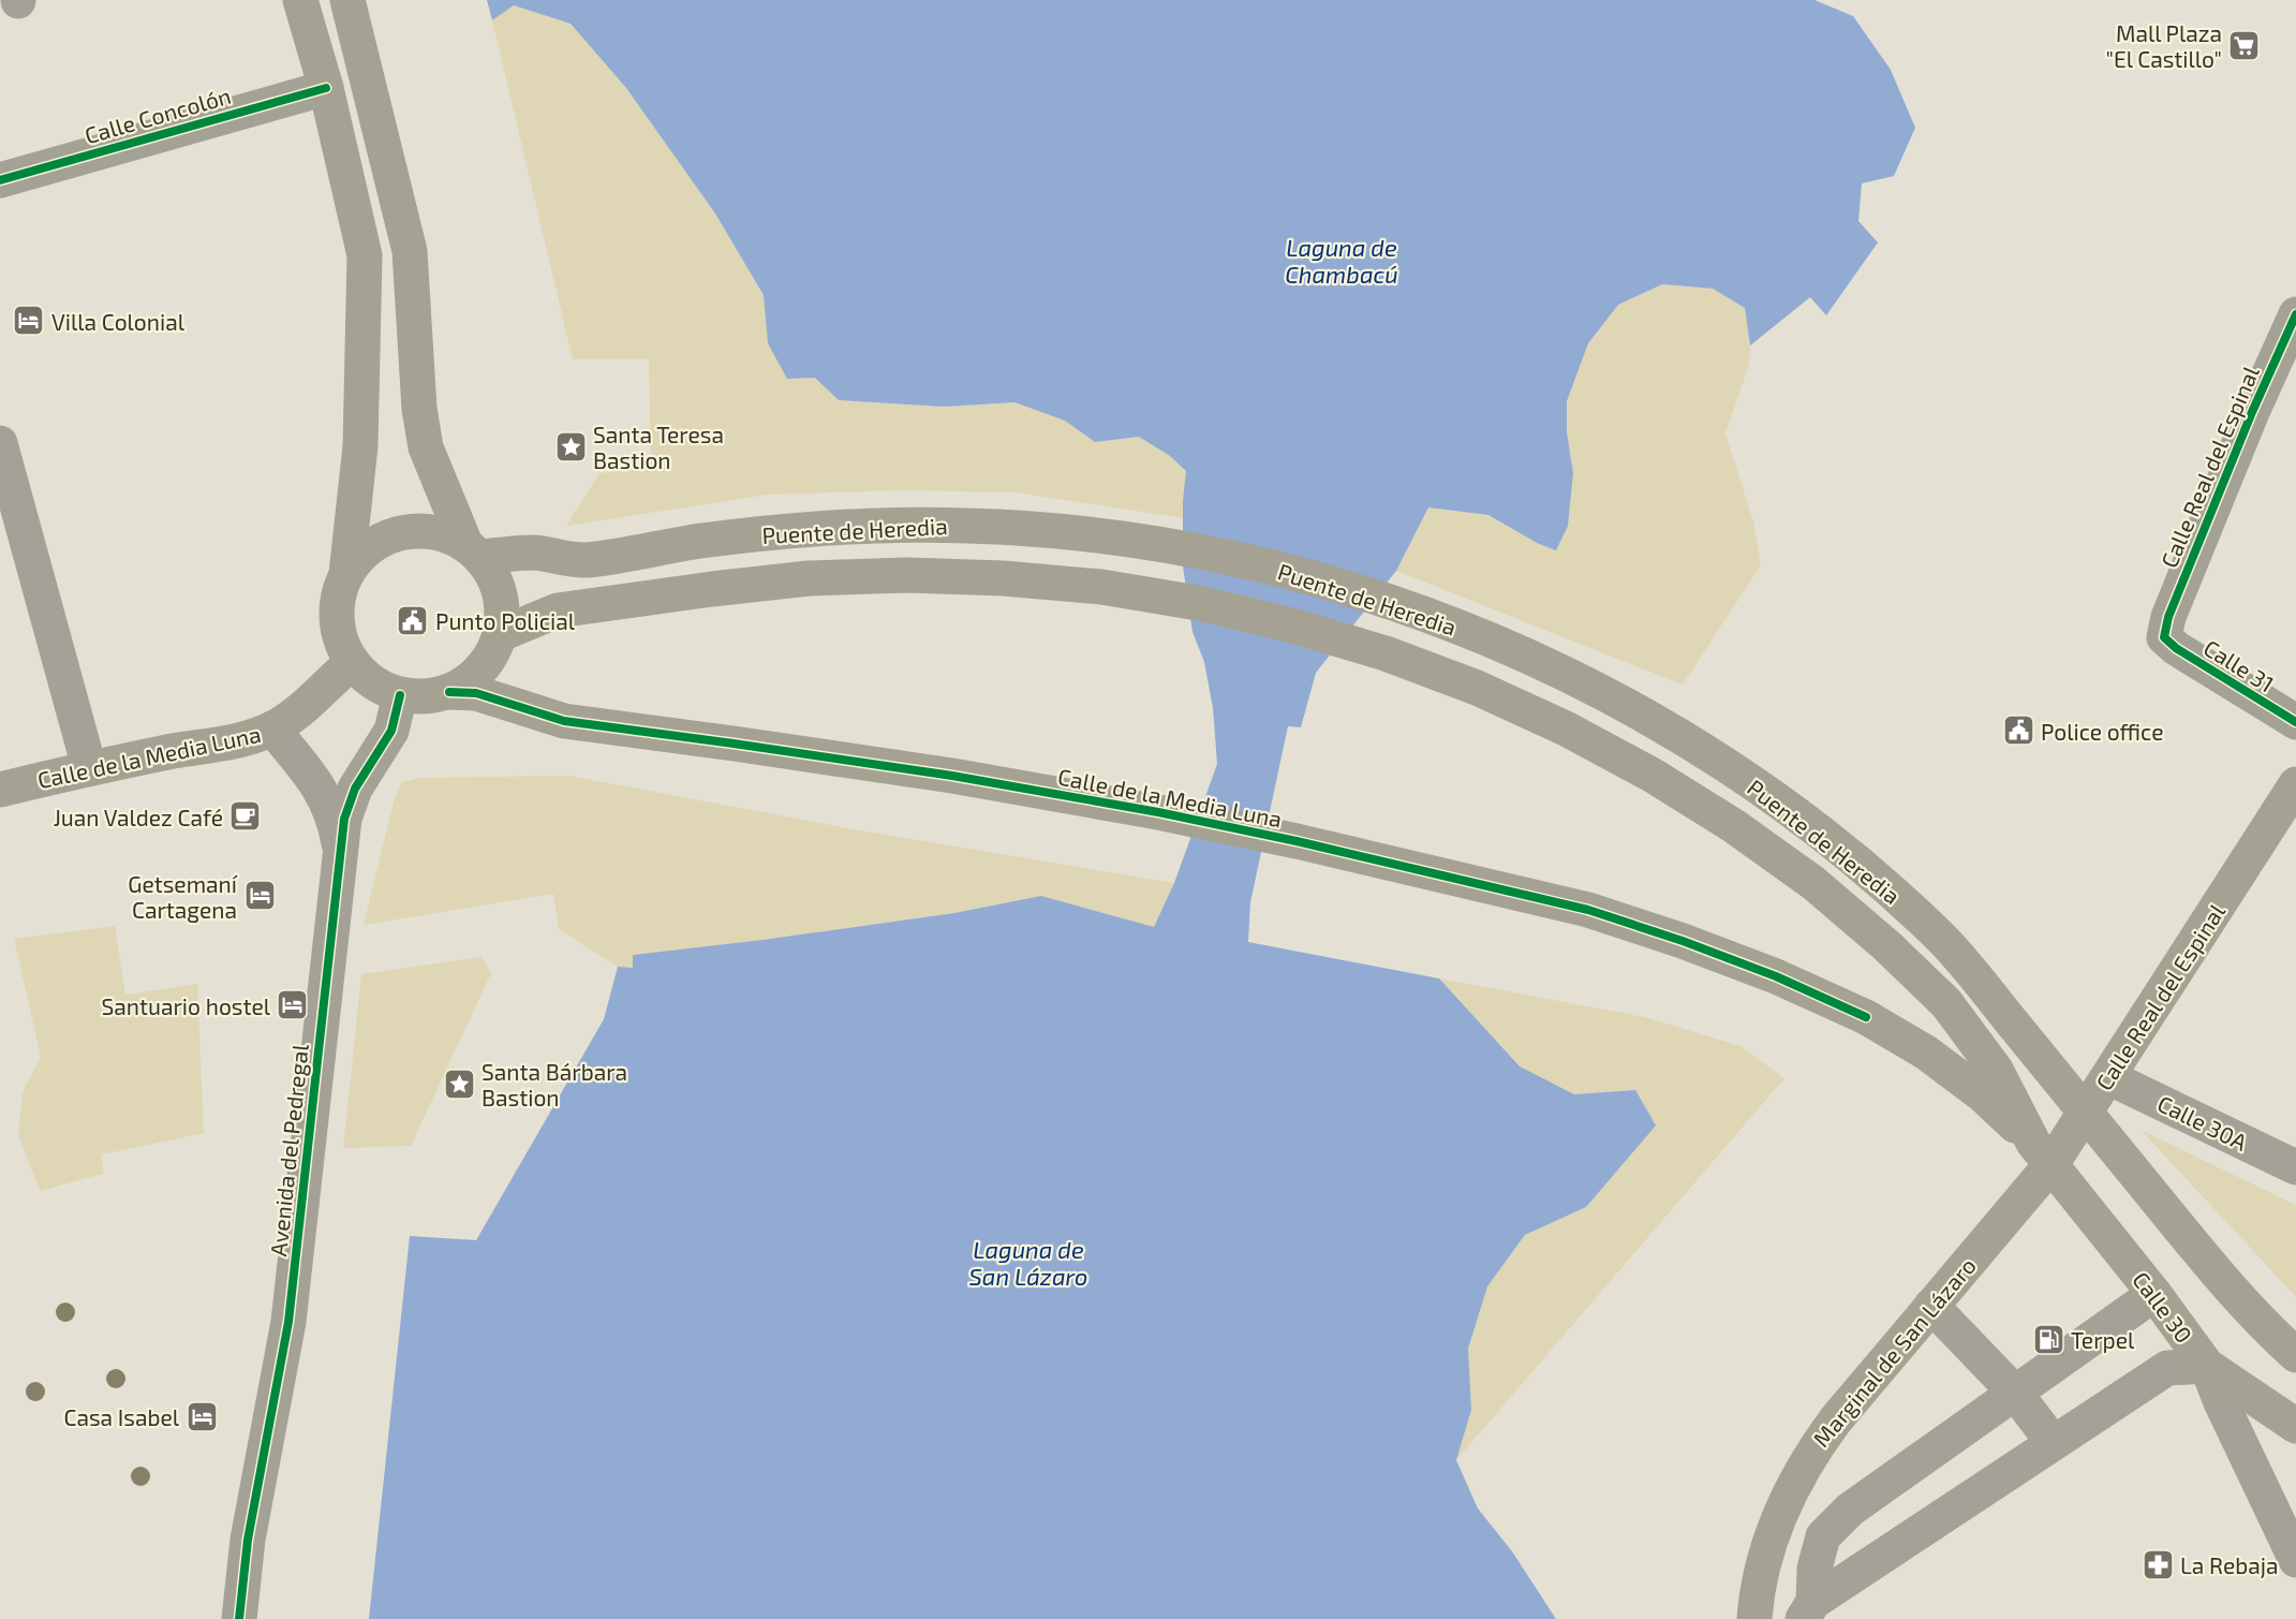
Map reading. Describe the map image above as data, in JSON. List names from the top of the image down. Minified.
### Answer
{"streets":{"main road":["Calle Real del Espinal","Puente de Heredia","Calle de la Media Luna","Calle 30","Marginal de San Lázaro"],"street":["Calle Concolón","Calle 31","Calle 30A","Avenida del Pedregal"]},"crossings":[["Calle Real del Espinal","Puente de Heredia"],["Calle Real del Espinal","Calle 31"],["Calle Real del Espinal","Calle 30A"],["Calle Real del Espinal","Marginal de San Lázaro"],["Puente de Heredia","Calle de la Media Luna"],["Puente de Heredia","Avenida del Pedregal"],["Puente de Heredia","Calle 30"],["Puente de Heredia","Marginal de San Lázaro"],["Calle de la Media Luna","Avenida del Pedregal"],["Calle de la Media Luna","Calle 30"],["Calle de la Media Luna","Marginal de San Lázaro"],["Calle 30","Marginal de San Lázaro"]],"water":["Laguna de Chambacú","Laguna de San Lázaro"],"places":{"supermarket":["Mall Plaza \"El Castillo\""],"hotel":["Villa Colonial","Getsemaní Cartagena","Santuario hostel","Casa Isabel"],"place":["Santa Teresa Bastion","Santa Bárbara Bastion"],"public building":["Punto Policial","Police office"],"cafe":["Juan Valdez Café"],"fuel station":["Terpel"],"pharmacy":["La Rebaja"]}}
